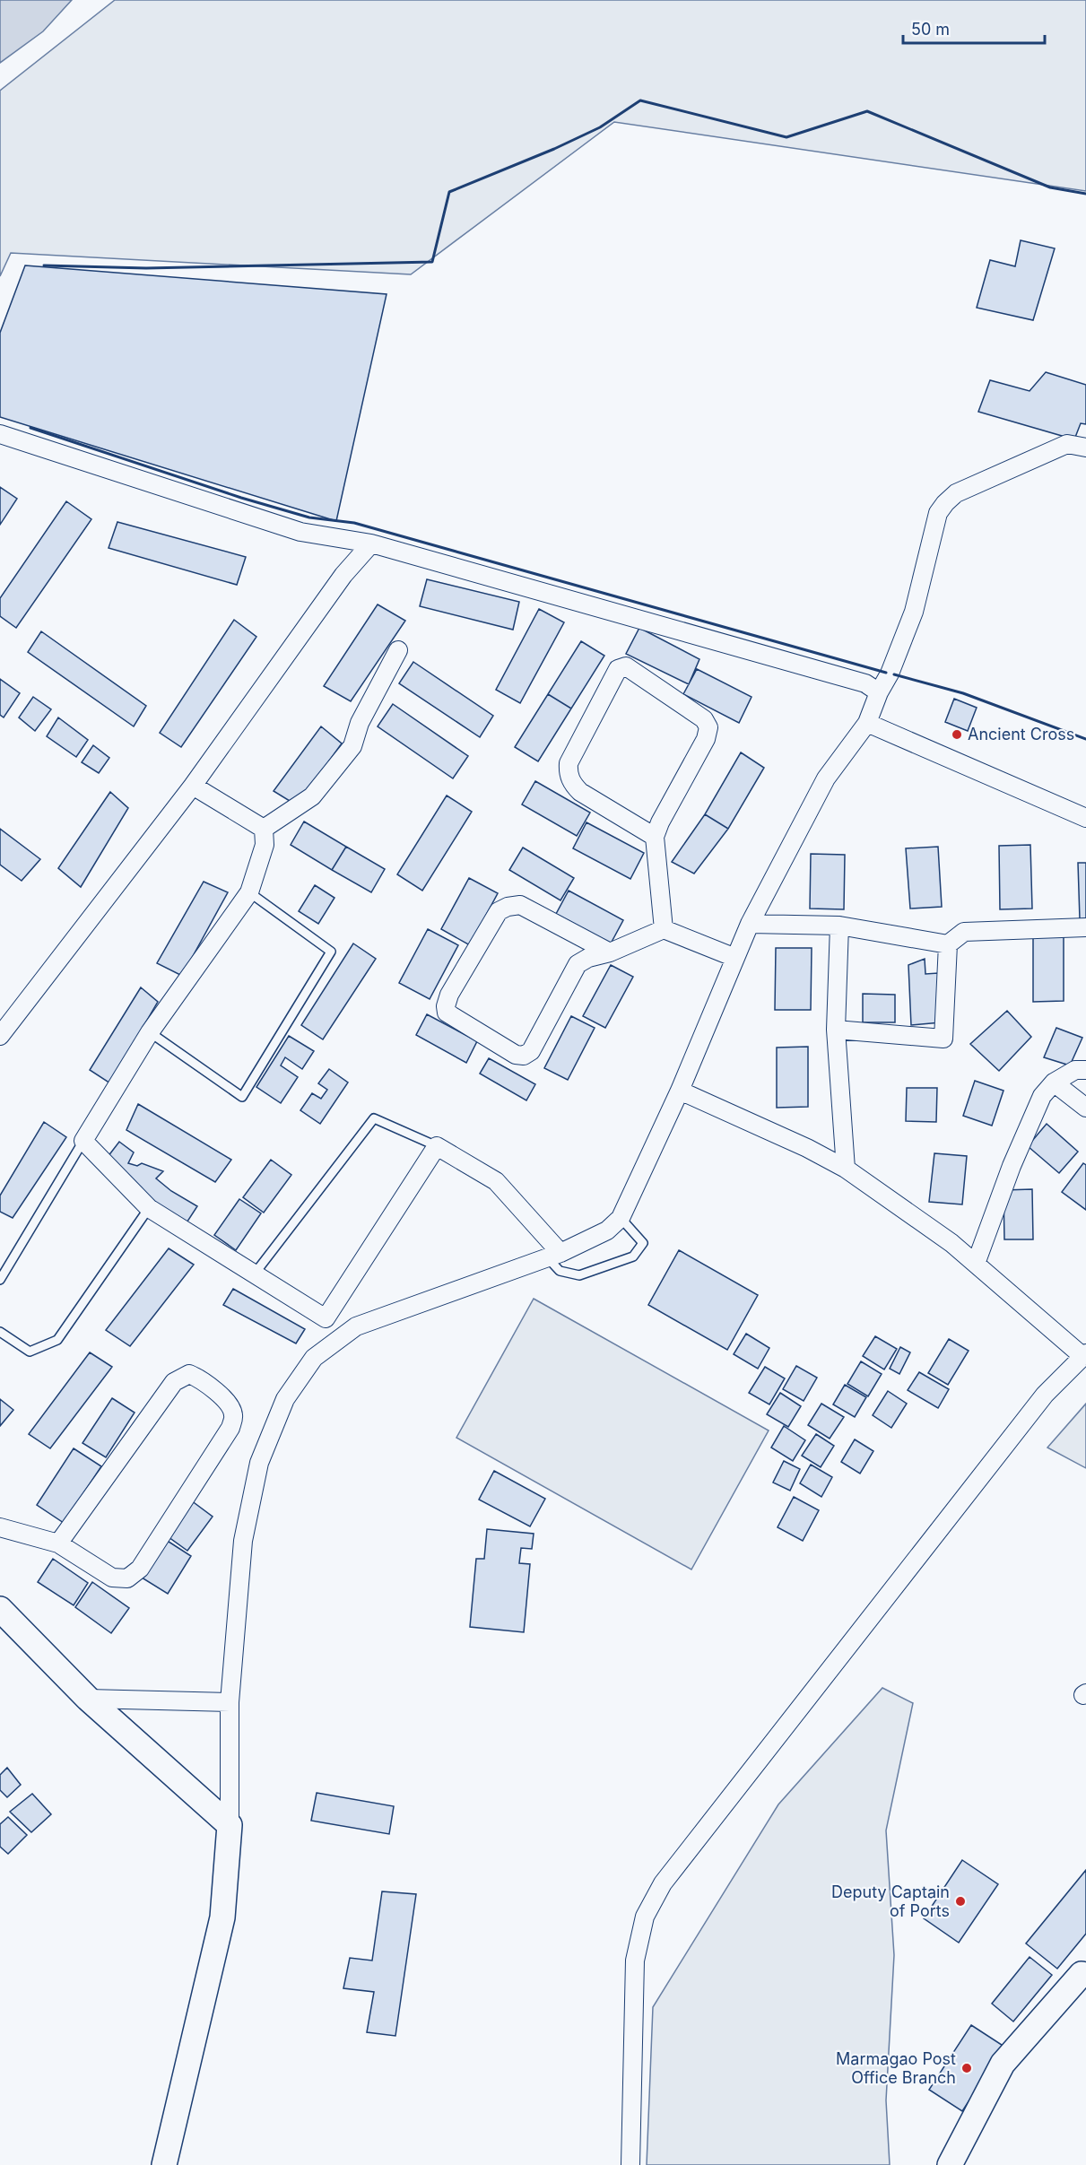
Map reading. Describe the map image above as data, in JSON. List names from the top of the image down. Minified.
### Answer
{"places":["Ancient Cross","Deputy Captain of Ports","Marmagao Post Office Branch"],"scale_bar":"50 m"}
